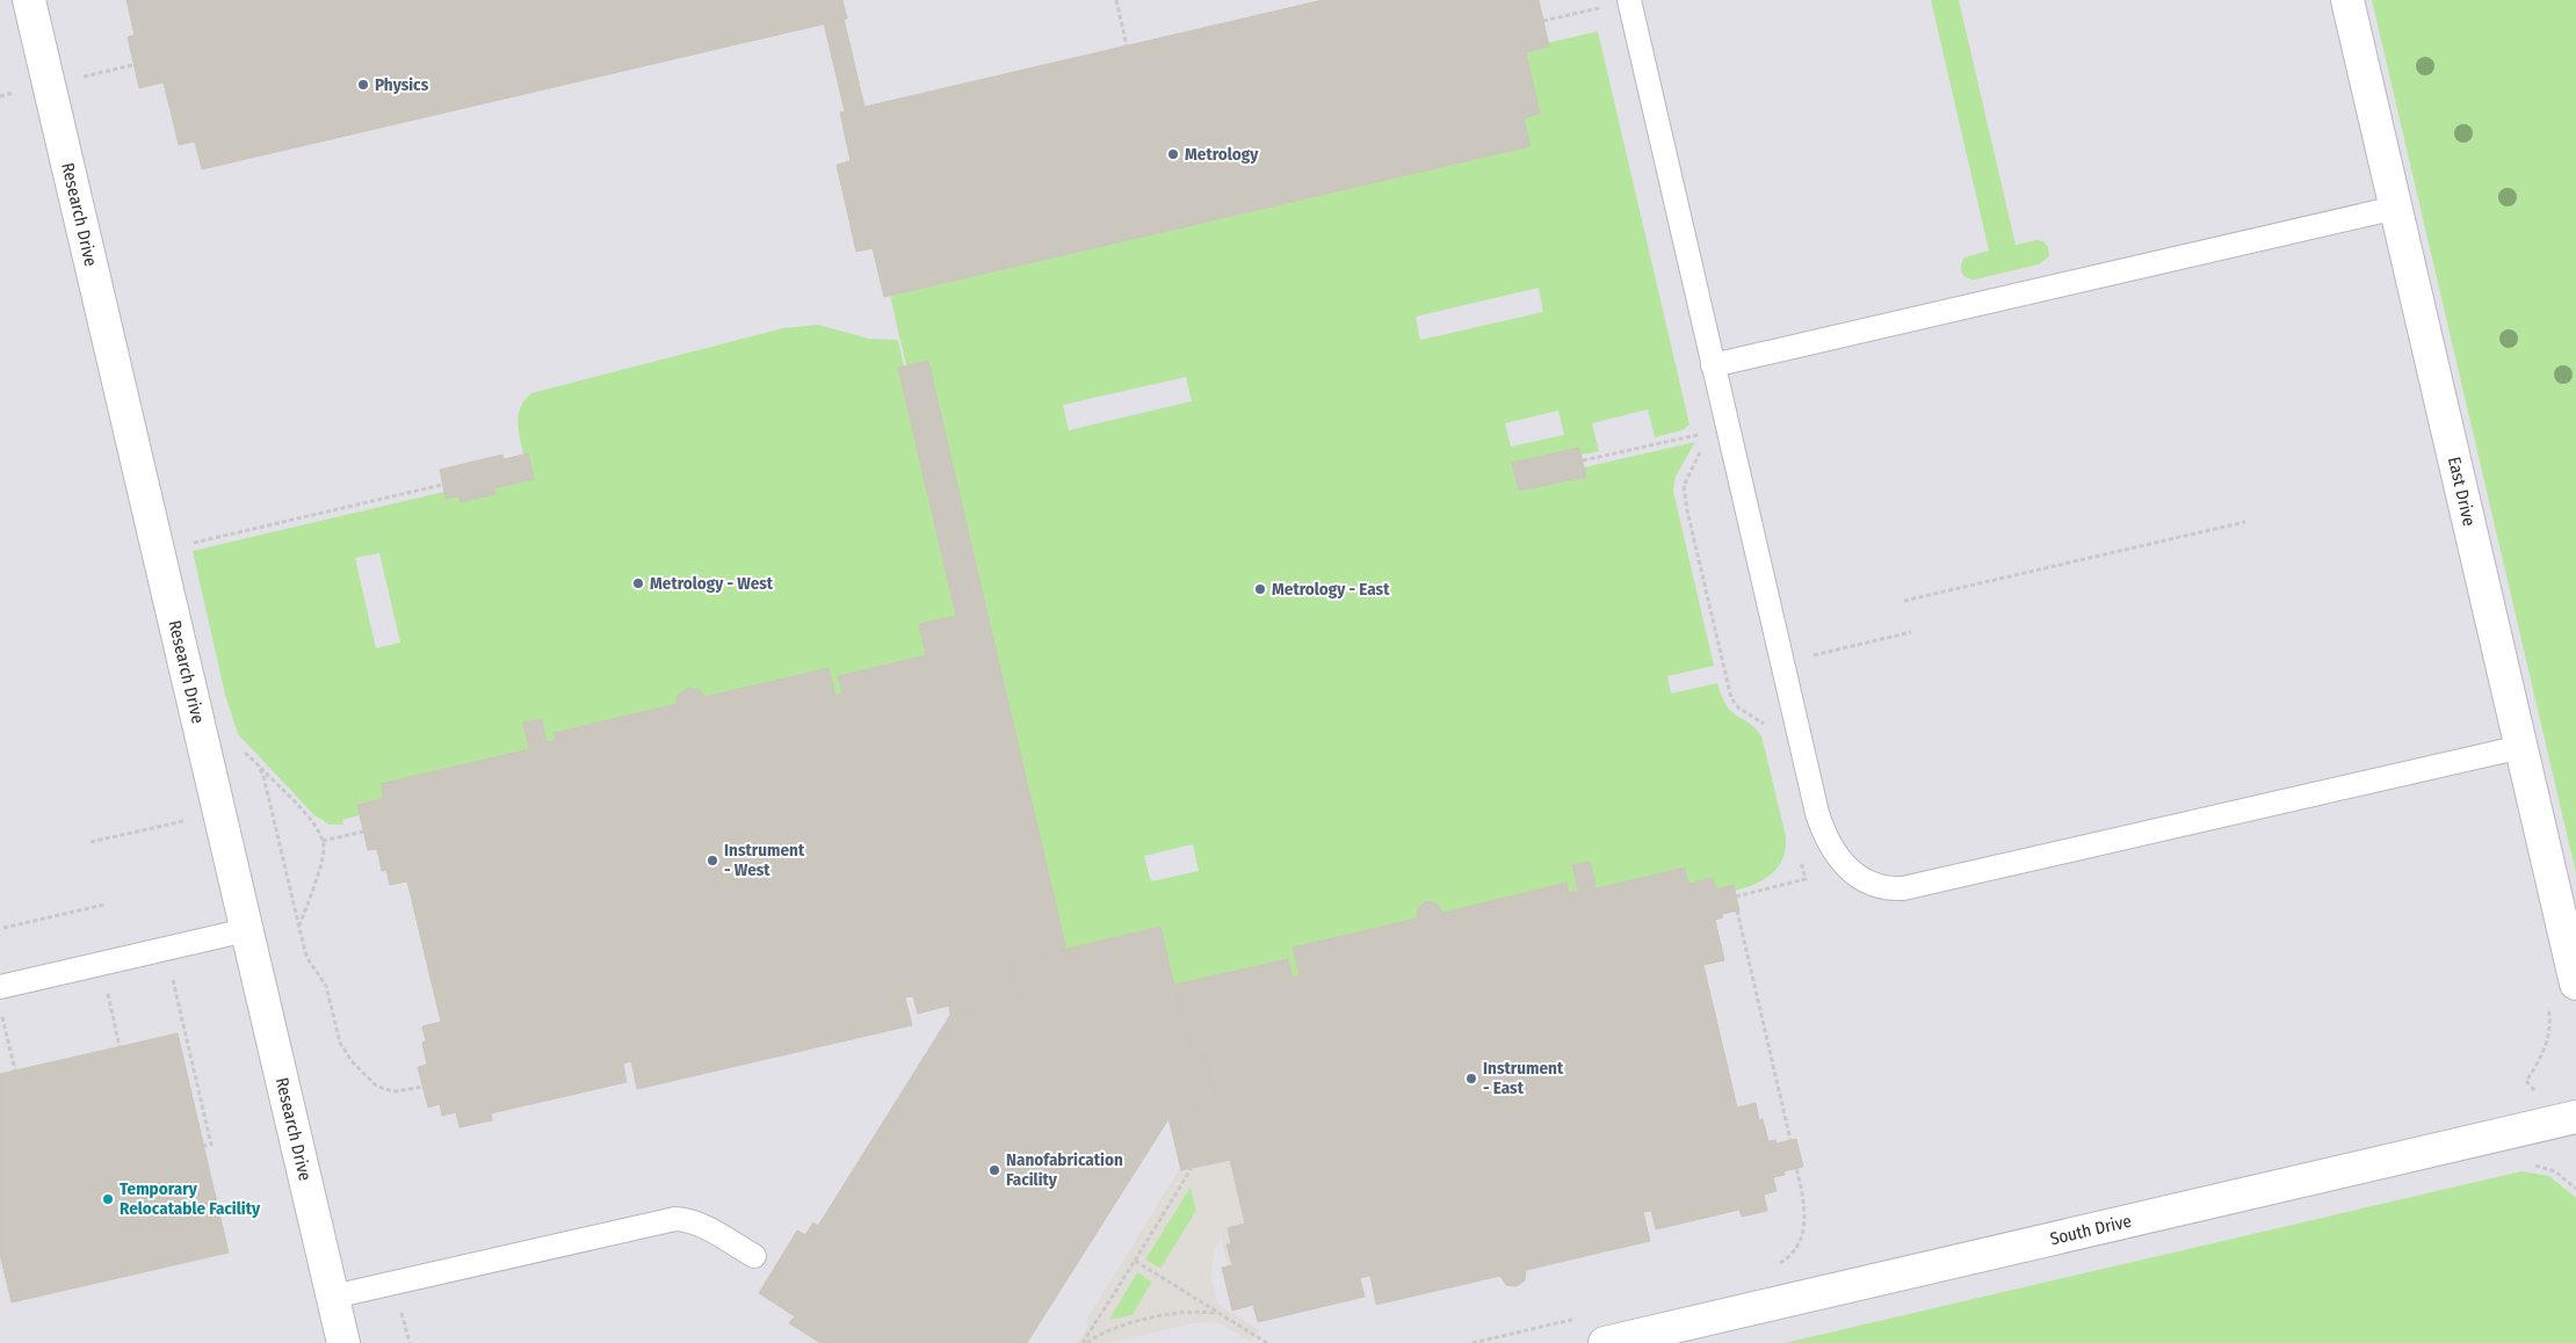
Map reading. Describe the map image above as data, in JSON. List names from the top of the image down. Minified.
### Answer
{"streets":{"street":["Research Drive","East Drive","South Drive"]},"places":["Physics","Metrology","Metrology - West","Metrology - East","Instrument - West","Instrument - East","Nanofabrication Facility","Temporary Relocatable Facility"]}
